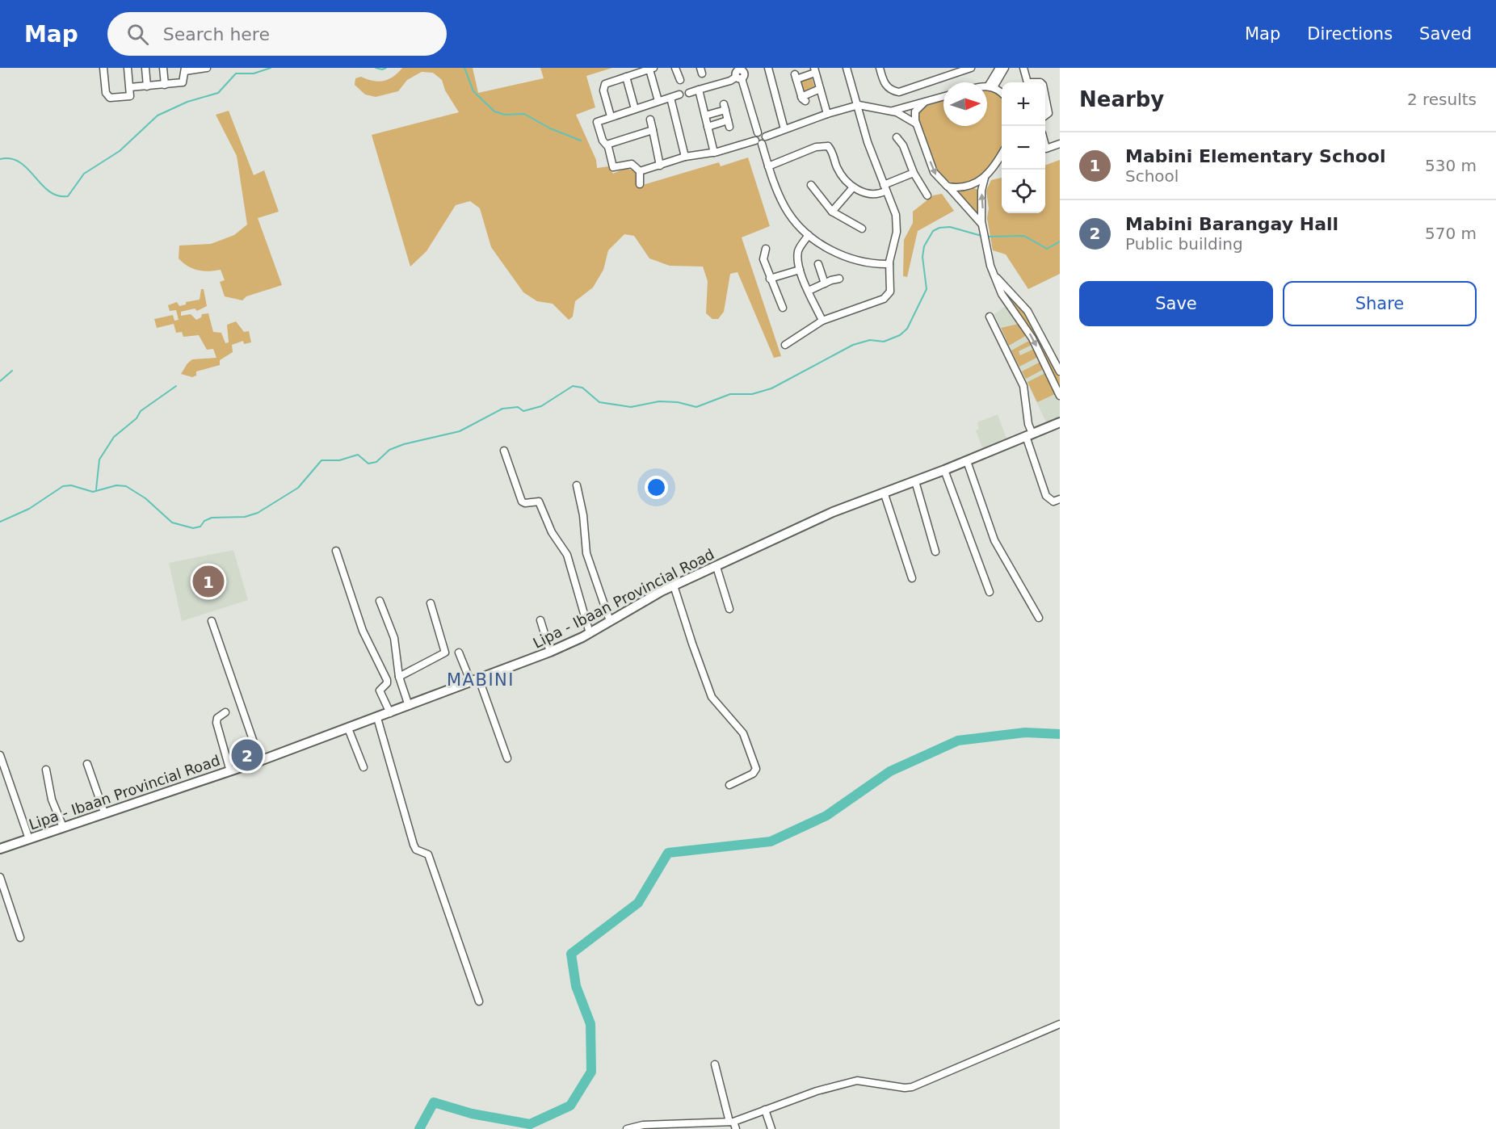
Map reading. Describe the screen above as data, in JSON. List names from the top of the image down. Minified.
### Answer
{"streets":{"main road":["Lipa - Ibaan Provincial Road"]},"districts":["MABINI"],"north":"right","page":{"header":"Map","search":"Search here","nav":["Map","Directions","Saved"],"heading":["Nearby","2 results"],"map_buttons":["+","−"],"list":[{"mark":"1","name":"Mabini Elementary School","note":"School","value":"530 m"},{"mark":"2","name":"Mabini Barangay Hall","note":"Public building","value":"570 m"}],"buttons":["Save","Share"],"pins":["1","2"]}}
